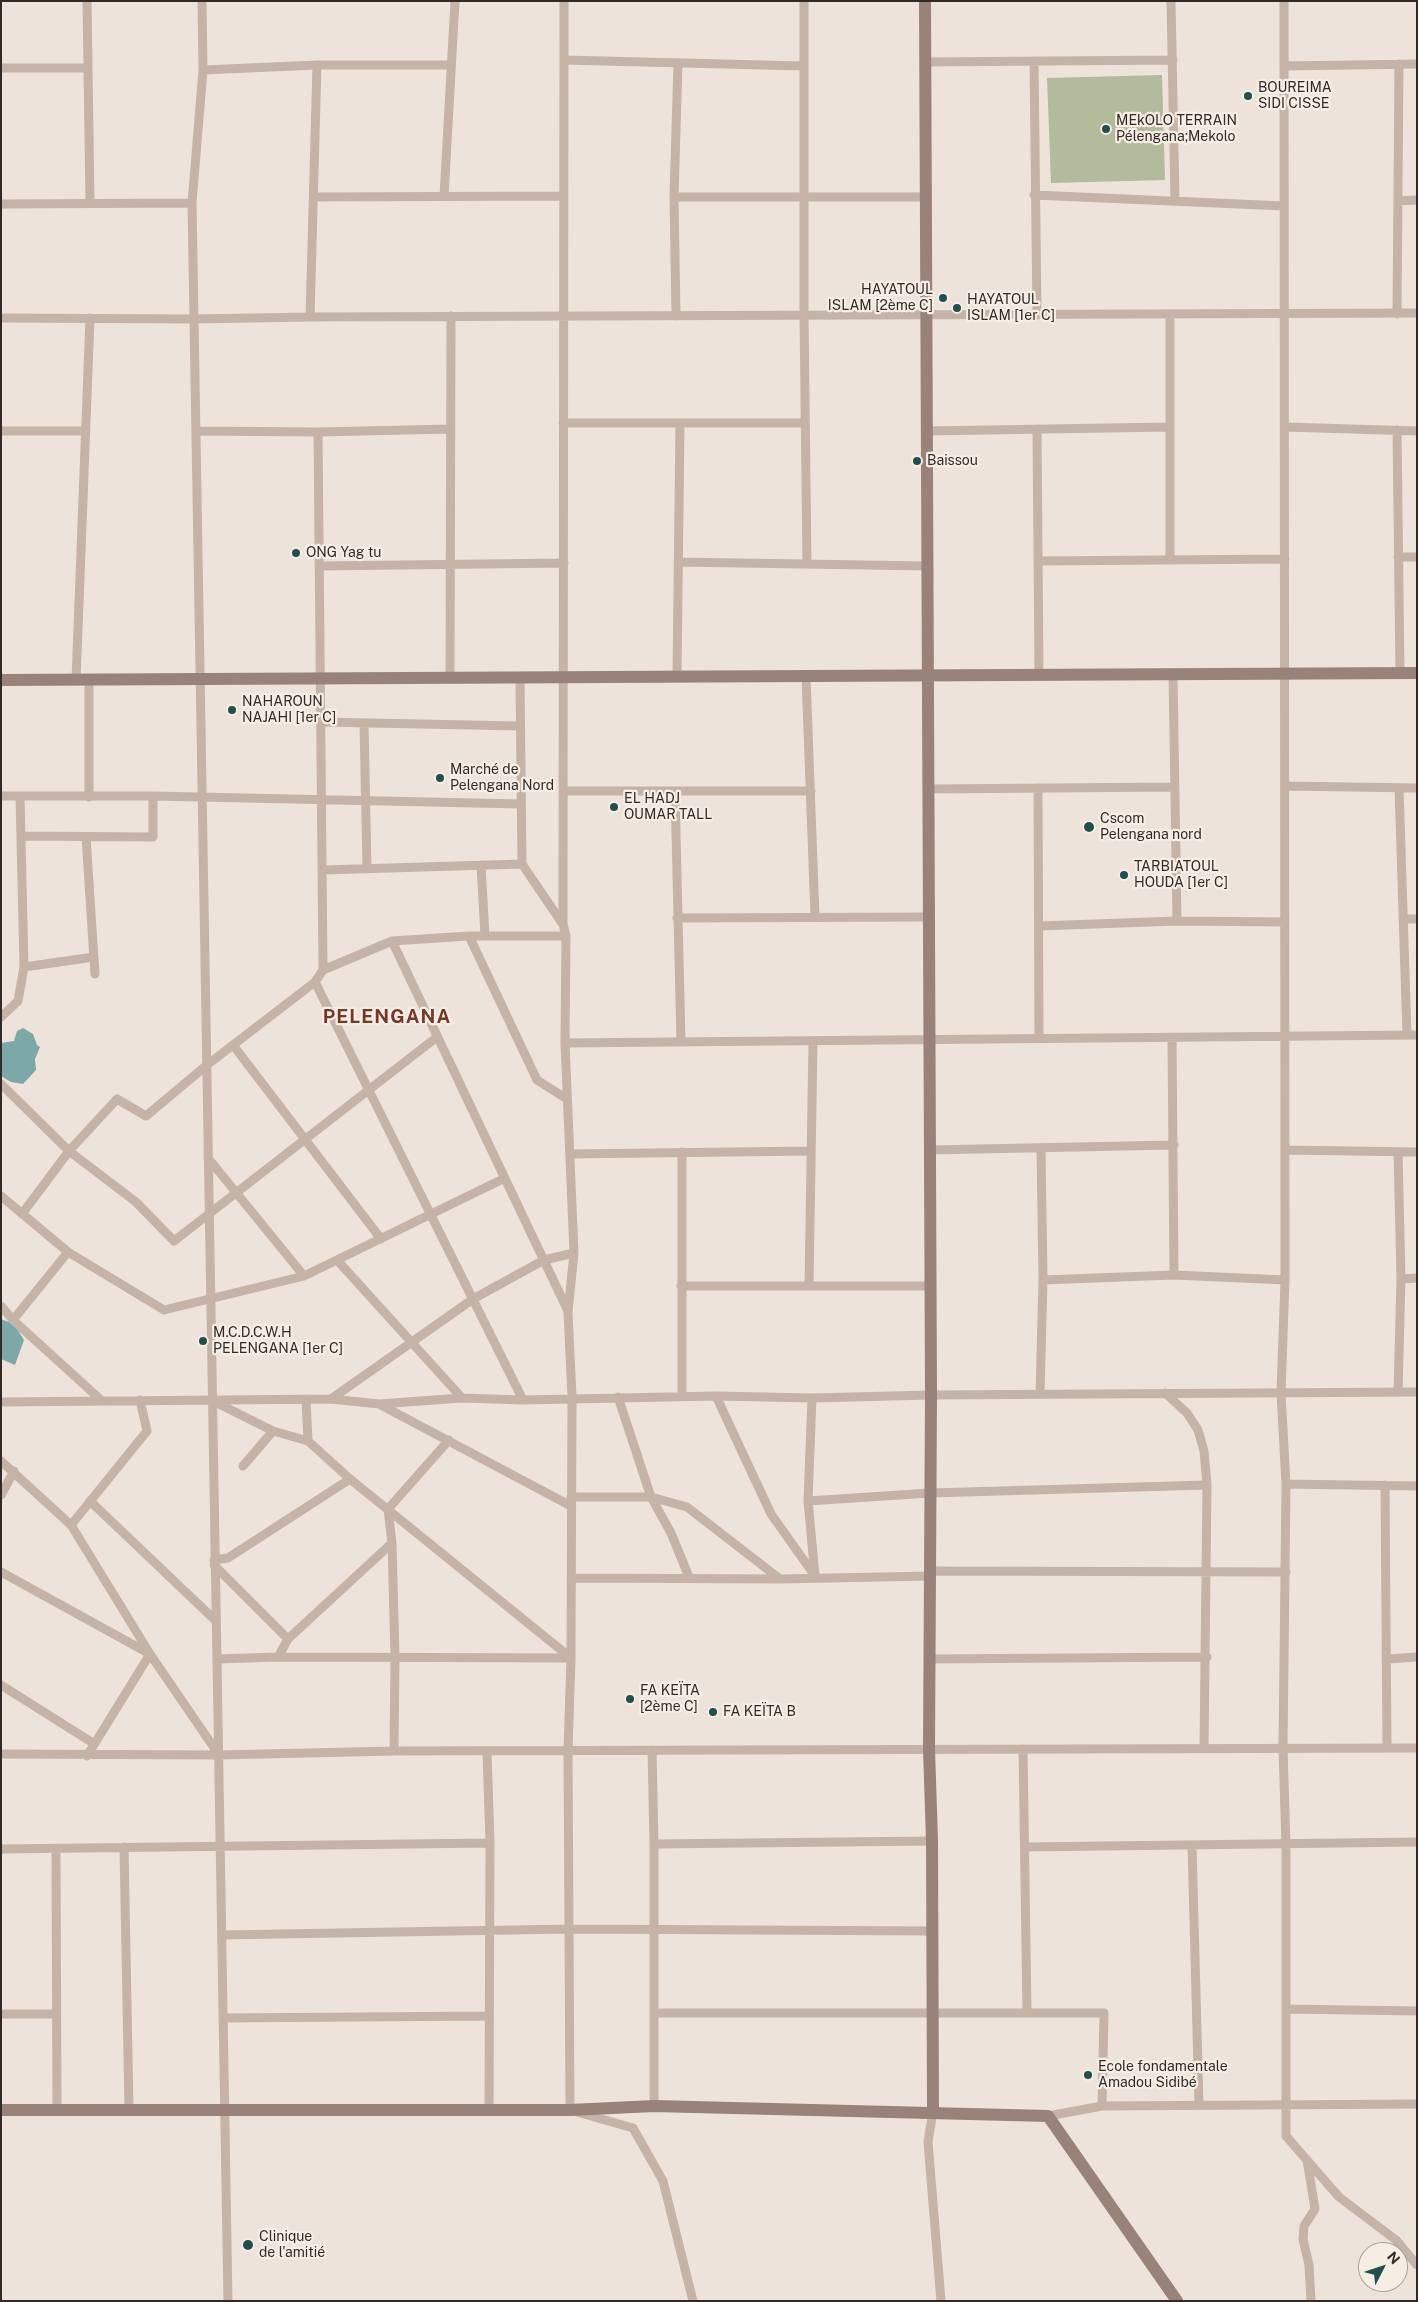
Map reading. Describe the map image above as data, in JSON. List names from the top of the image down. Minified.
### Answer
{"districts":["PELENGANA"],"places":["BOUREIMA SIDI CISSE","MEkOLO TERRAIN Pélengana;Mekolo","HAYATOUL ISLAM [2ème C]","HAYATOUL ISLAM [1er C]","Baissou","ONG Yag tu","NAHAROUN NAJAHI [1er C]","Marché de Pelengana Nord","EL HADJ OUMAR TALL","Cscom Pelengana nord","TARBIATOUL HOUDA [1er C]","M.C.D.C.W.H PELENGANA [1er C]","FA KEÏTA [2ème C]","FA KEÏTA B","Ecole fondamentale Amadou Sidibé","Clinique de l'amitié"],"north":"top right"}
